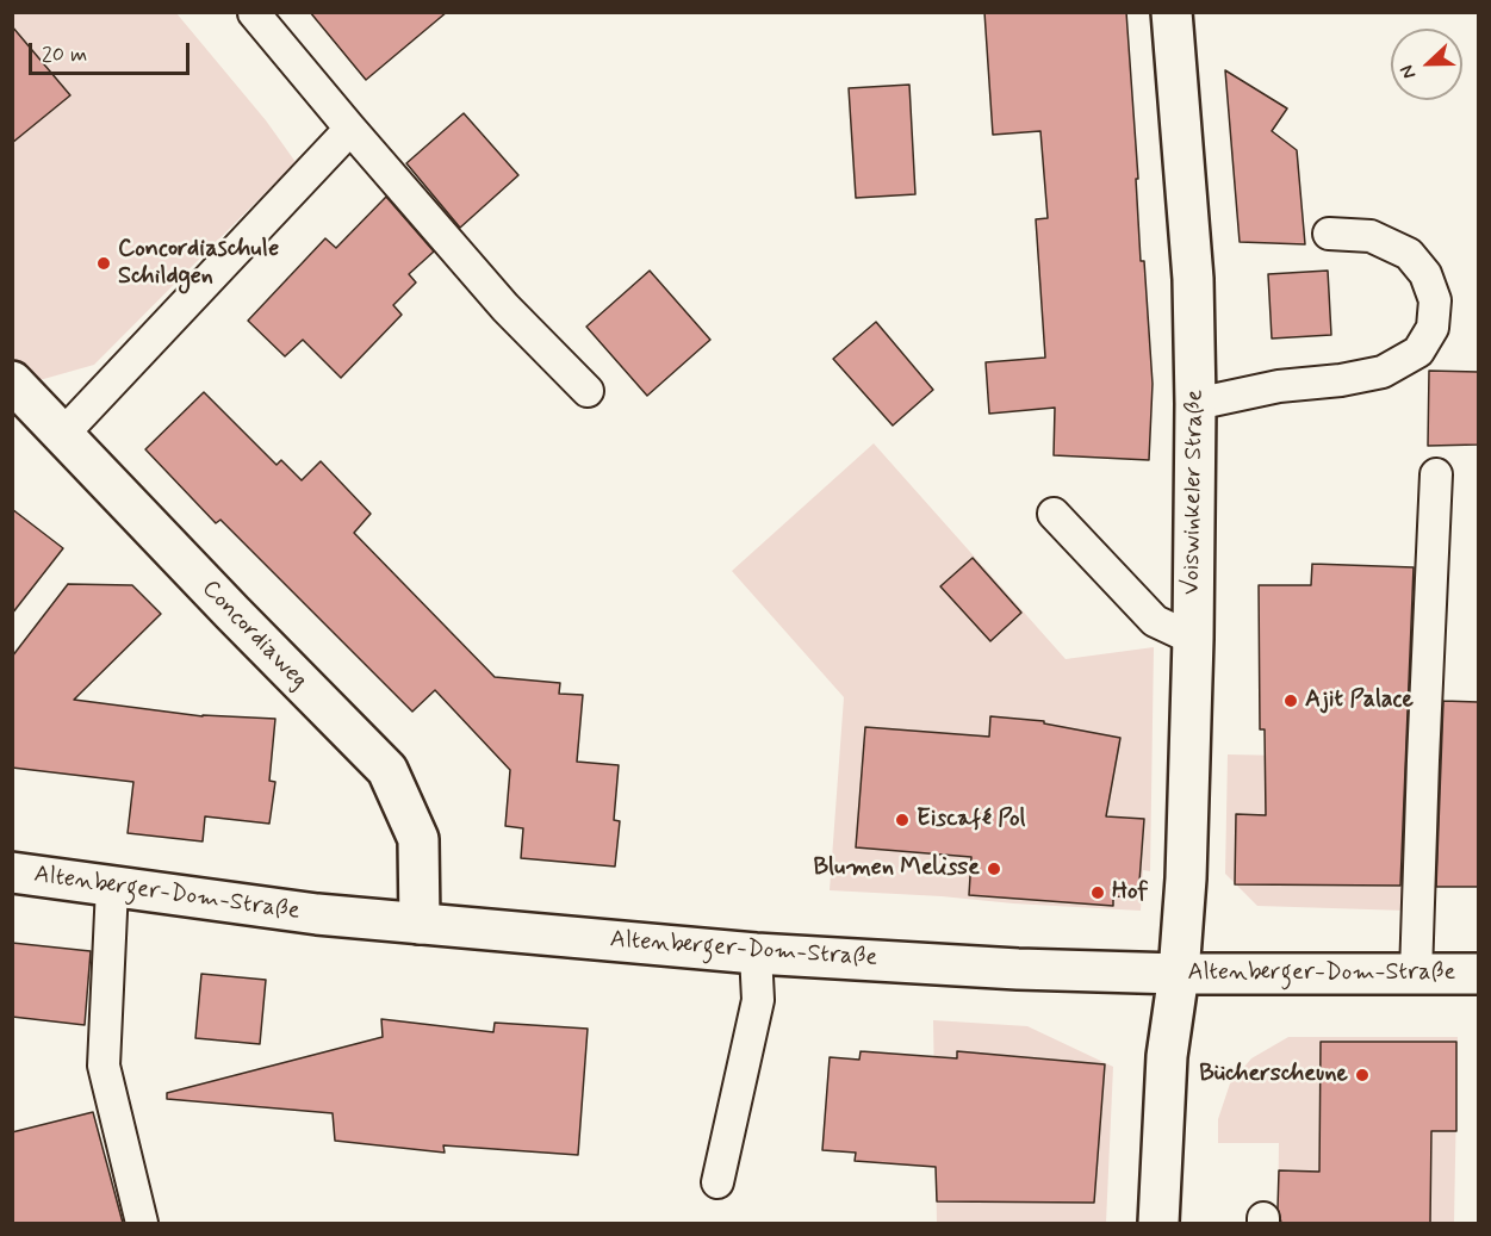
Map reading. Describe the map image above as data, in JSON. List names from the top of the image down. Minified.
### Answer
{"streets":{"main road":["Voiswinkeler Straße","Concordiaweg","Altenberger-Dom-Straße"]},"crossings":[["Voiswinkeler Straße","Altenberger-Dom-Straße"],["Concordiaweg","Altenberger-Dom-Straße"]],"places":["Concordiaschule Schildgen","Ajit Palace","Eiscafé Pol","Blumen Melisse","Hof","Bücherscheune"],"scale_bar":"20 m","north":"left"}
